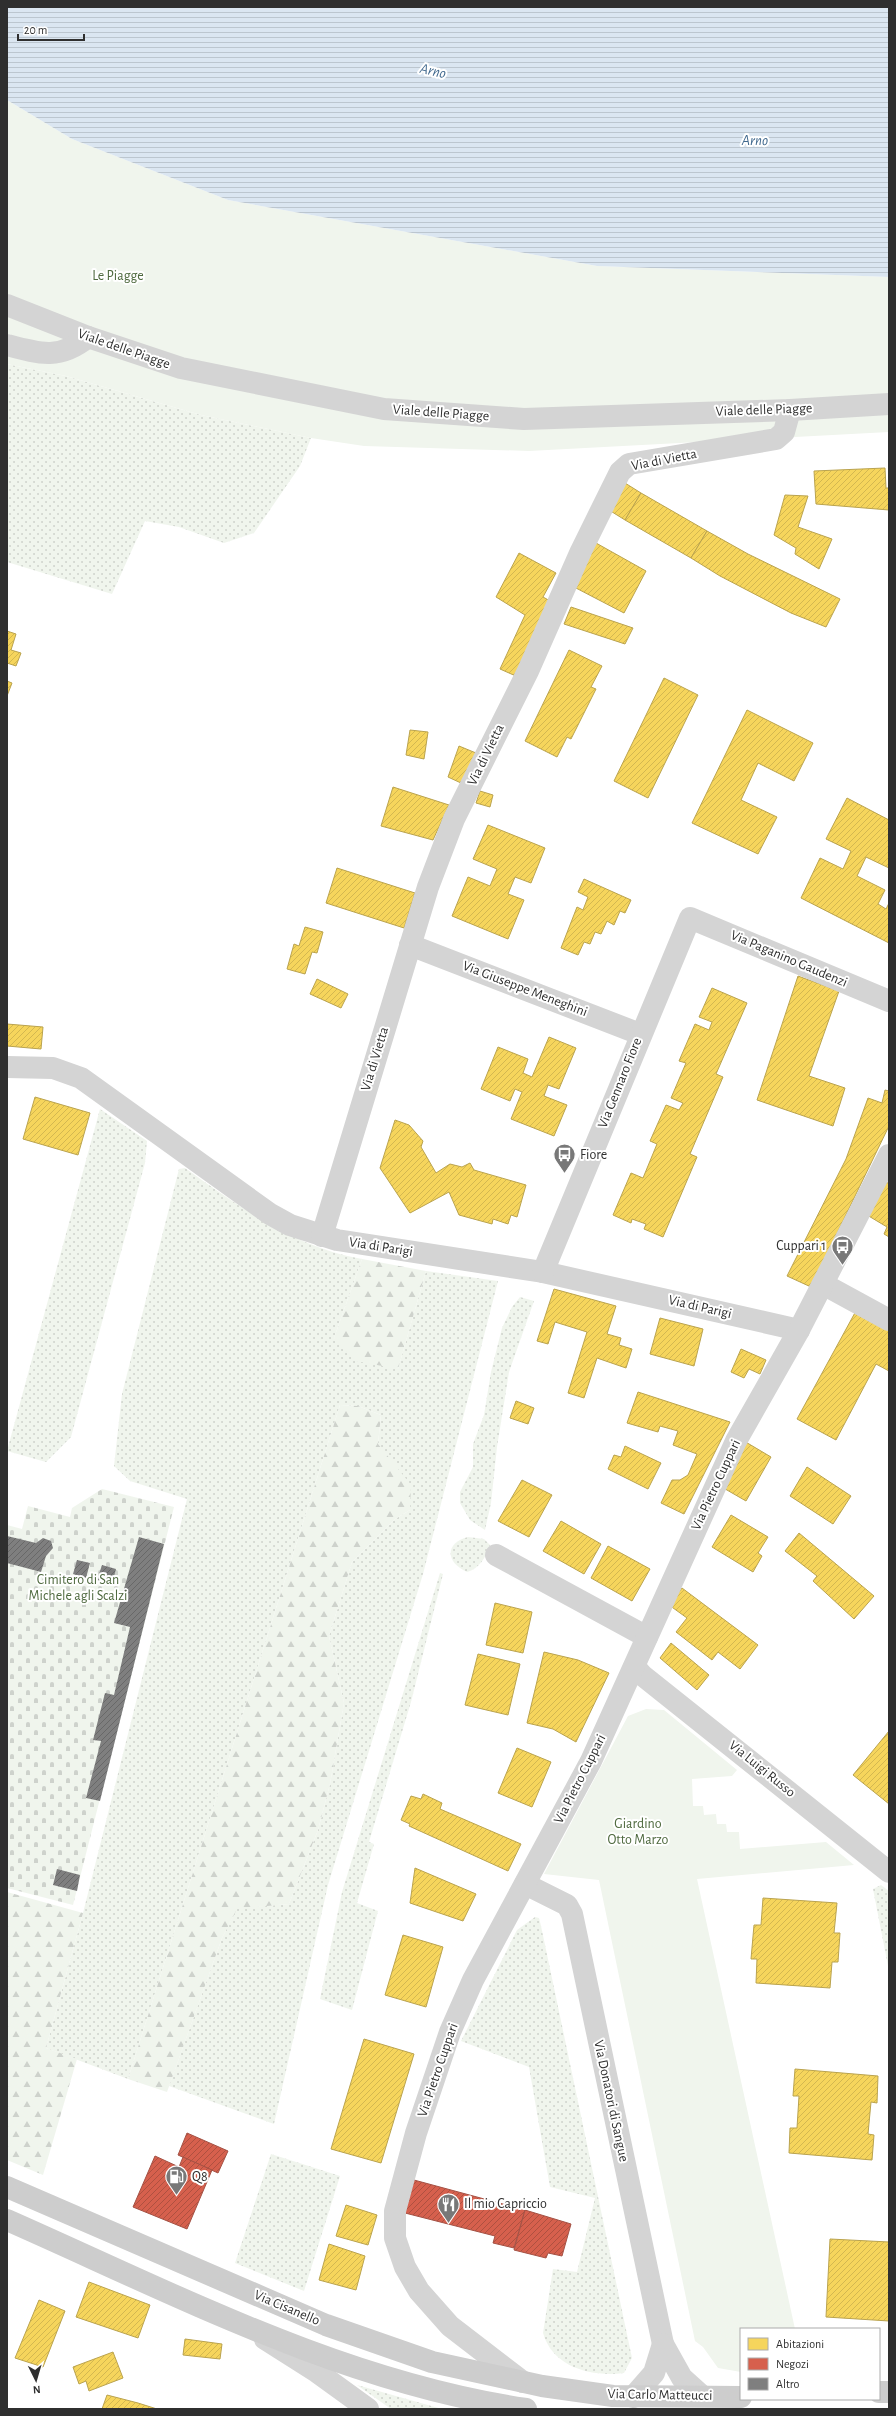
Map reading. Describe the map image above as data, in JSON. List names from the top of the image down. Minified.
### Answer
{"streets":{"main road":["Via Cisanello","Via Carlo Matteucci"],"street":["Viale delle Piagge","Via di Vietta","Via Paganino Gaudenzi","Via Giuseppe Meneghini","Via Gennaro Fiore","Via di Parigi","Via Pietro Cuppari","Via Luigi Russo","Via Donatori di Sangue"]},"crossings":[["Viale delle Piagge","Via di Vietta"],["Via di Vietta","Via Giuseppe Meneghini"],["Via di Vietta","Via di Parigi"],["Via Paganino Gaudenzi","Via Gennaro Fiore"],["Via Giuseppe Meneghini","Via Gennaro Fiore"],["Via Gennaro Fiore","Via di Parigi"],["Via di Parigi","Via Pietro Cuppari"],["Via Pietro Cuppari","Via Luigi Russo"],["Via Pietro Cuppari","Via Donatori di Sangue"],["Via Pietro Cuppari","Via Cisanello"],["Via Donatori di Sangue","Via Carlo Matteucci"],["Via Cisanello","Via Carlo Matteucci"]],"water":["Arno"],"parks":["Le Piagge","Cimitero di San Michele agli Scalzi","Giardino Otto Marzo"],"places":{"bus stop":["Fiore","Cuppari 1"],"fuel station":["Q8"],"restaurant":["Il mio Capriccio"]},"legend":["Abitazioni","Negozi","Altro"],"scale_bar":"20 m","north":"bottom"}
